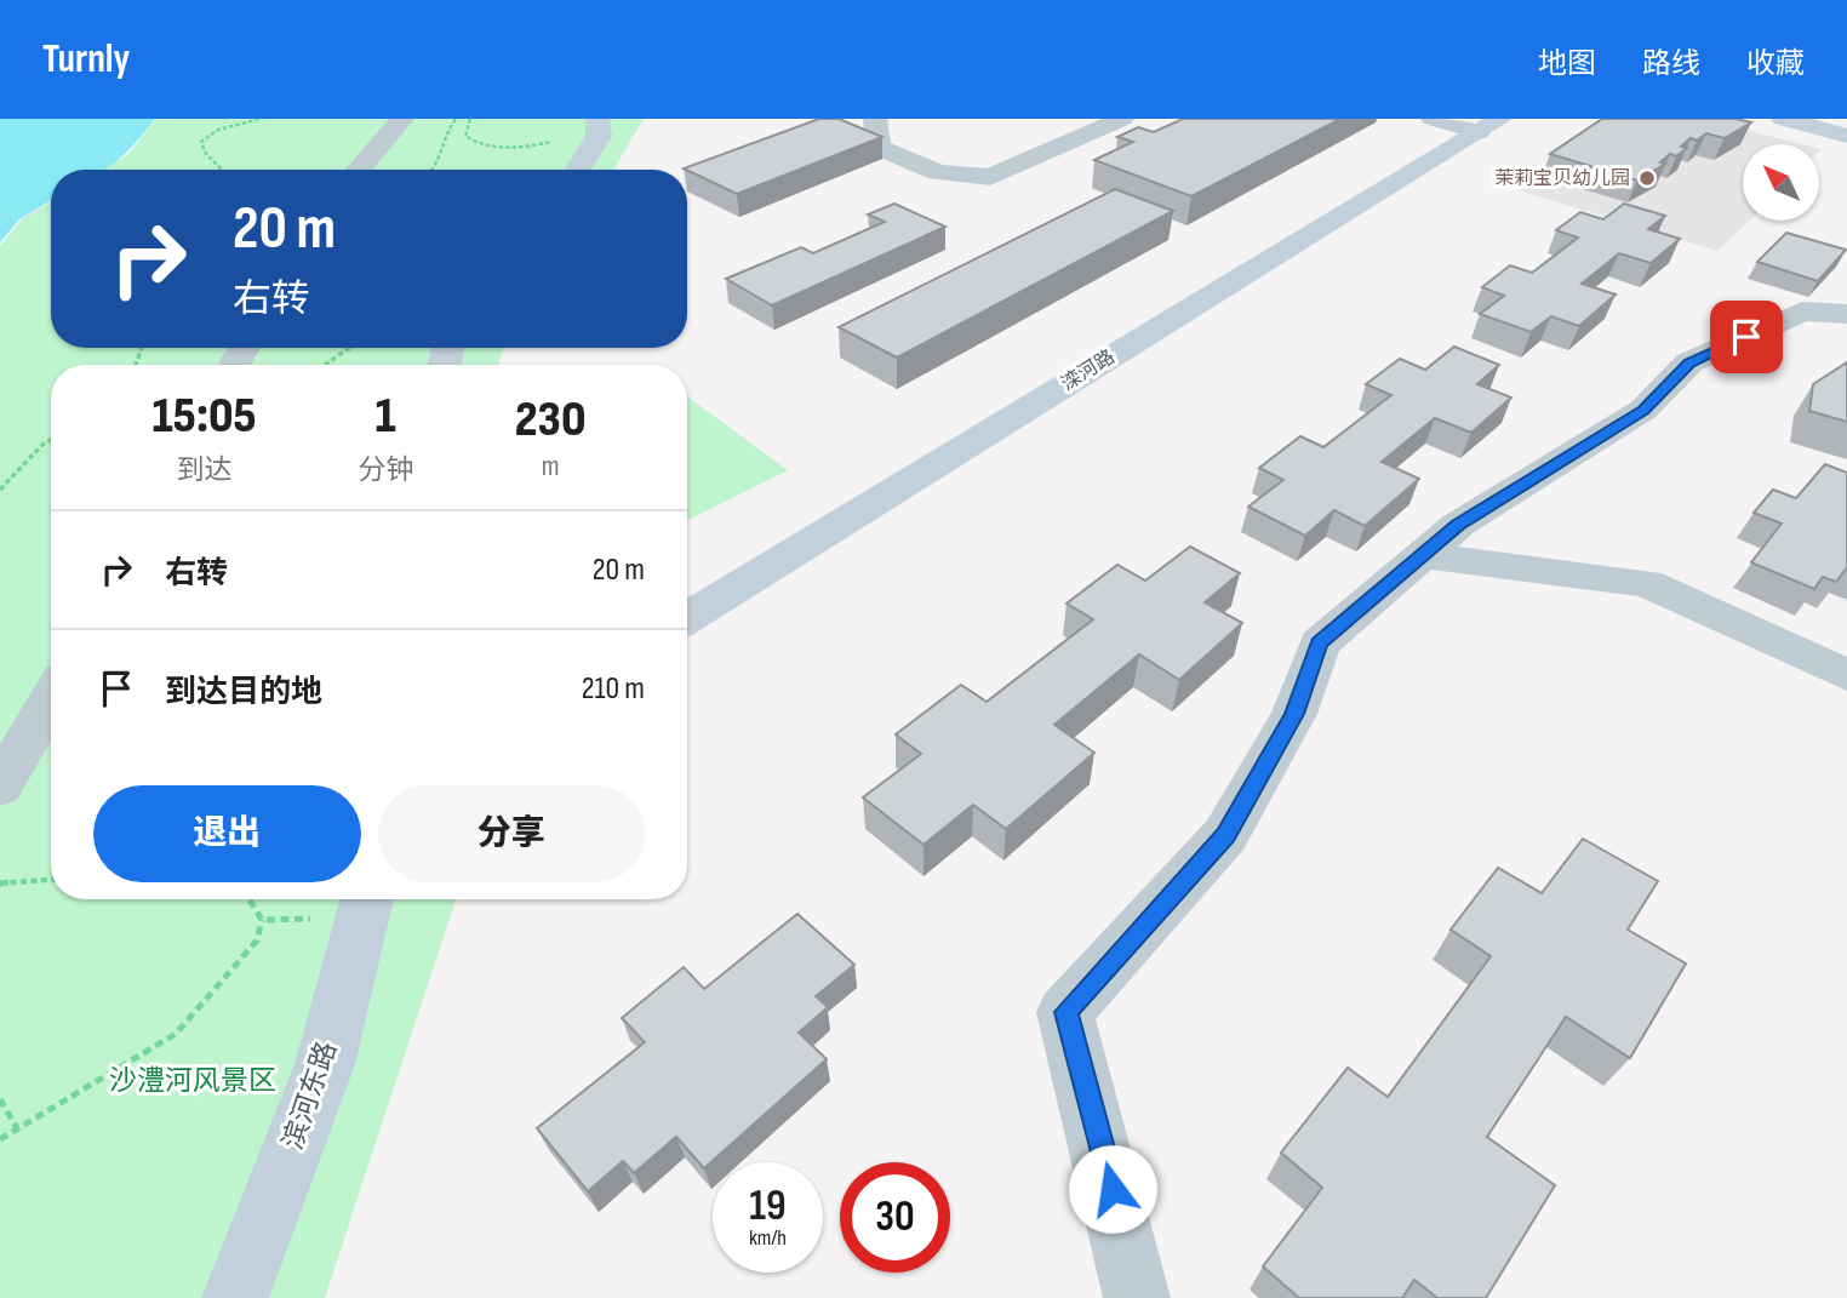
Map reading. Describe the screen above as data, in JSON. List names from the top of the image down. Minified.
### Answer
{"streets":{"street":["滦河路","滨河东路"]},"parks":["沙澧河风景区"],"places":["茉莉宝贝幼儿园"],"north":"top left","page":{"header":"Turnly","nav":["地图","路线","收藏"],"turn":["20 m","右转"],"eta":["15:05","到达","1","分钟","230","m"],"list":[{"name":"右转","value":"20 m"},{"name":"到达目的地","value":"210 m"}],"buttons":["退出","分享"],"speed":"19 km/h","limit":"30"}}
